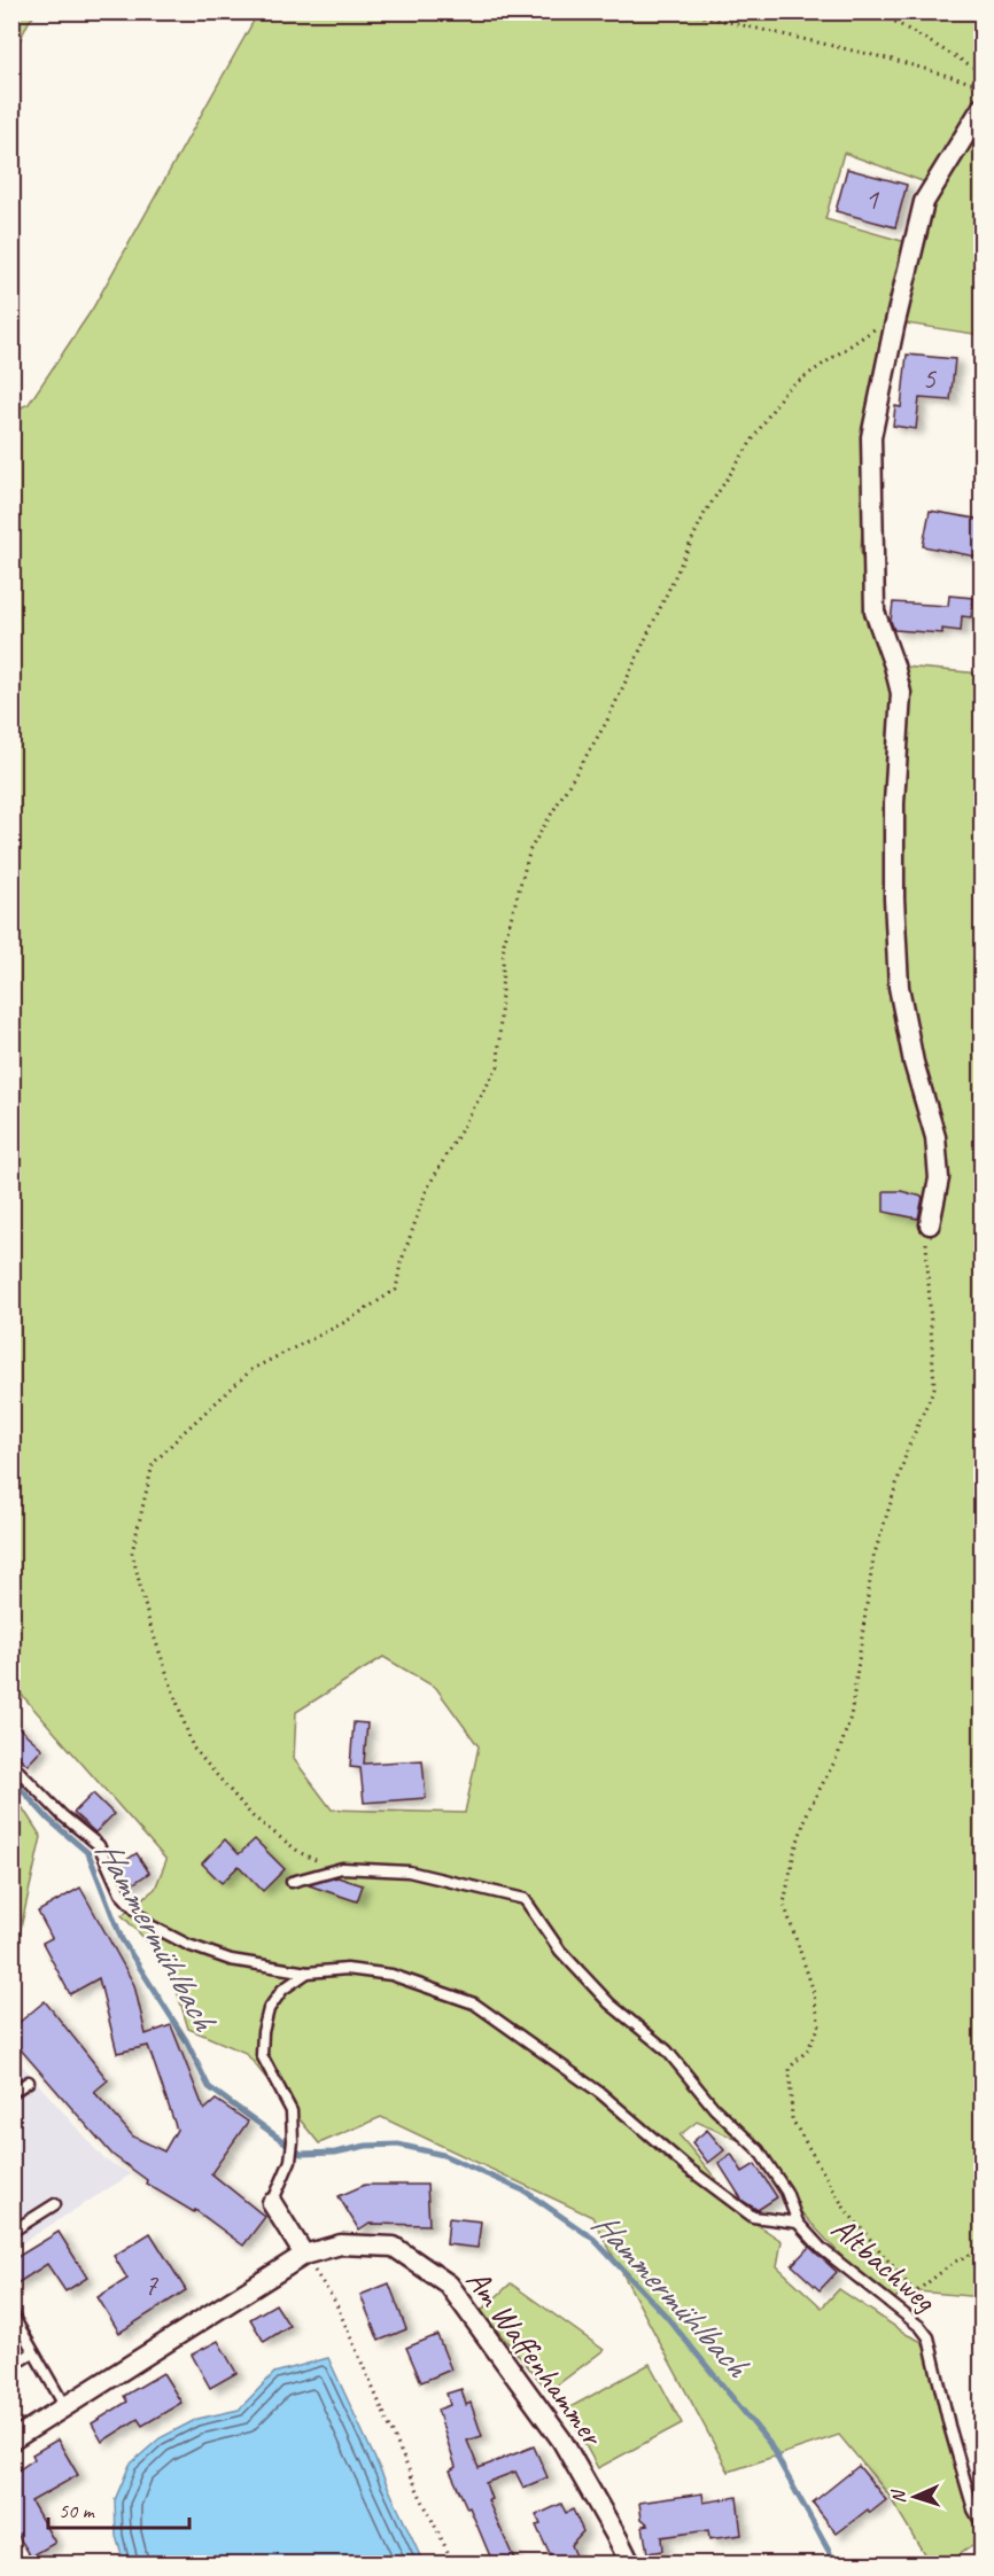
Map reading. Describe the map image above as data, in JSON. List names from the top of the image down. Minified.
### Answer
{"streets":{"street":["Am Waffenhammer"],"lane":["Altbachweg"]},"water":["Hammermühlbach"],"house_numbers":["1","5","7"],"scale_bar":"50 m","north":"left"}
